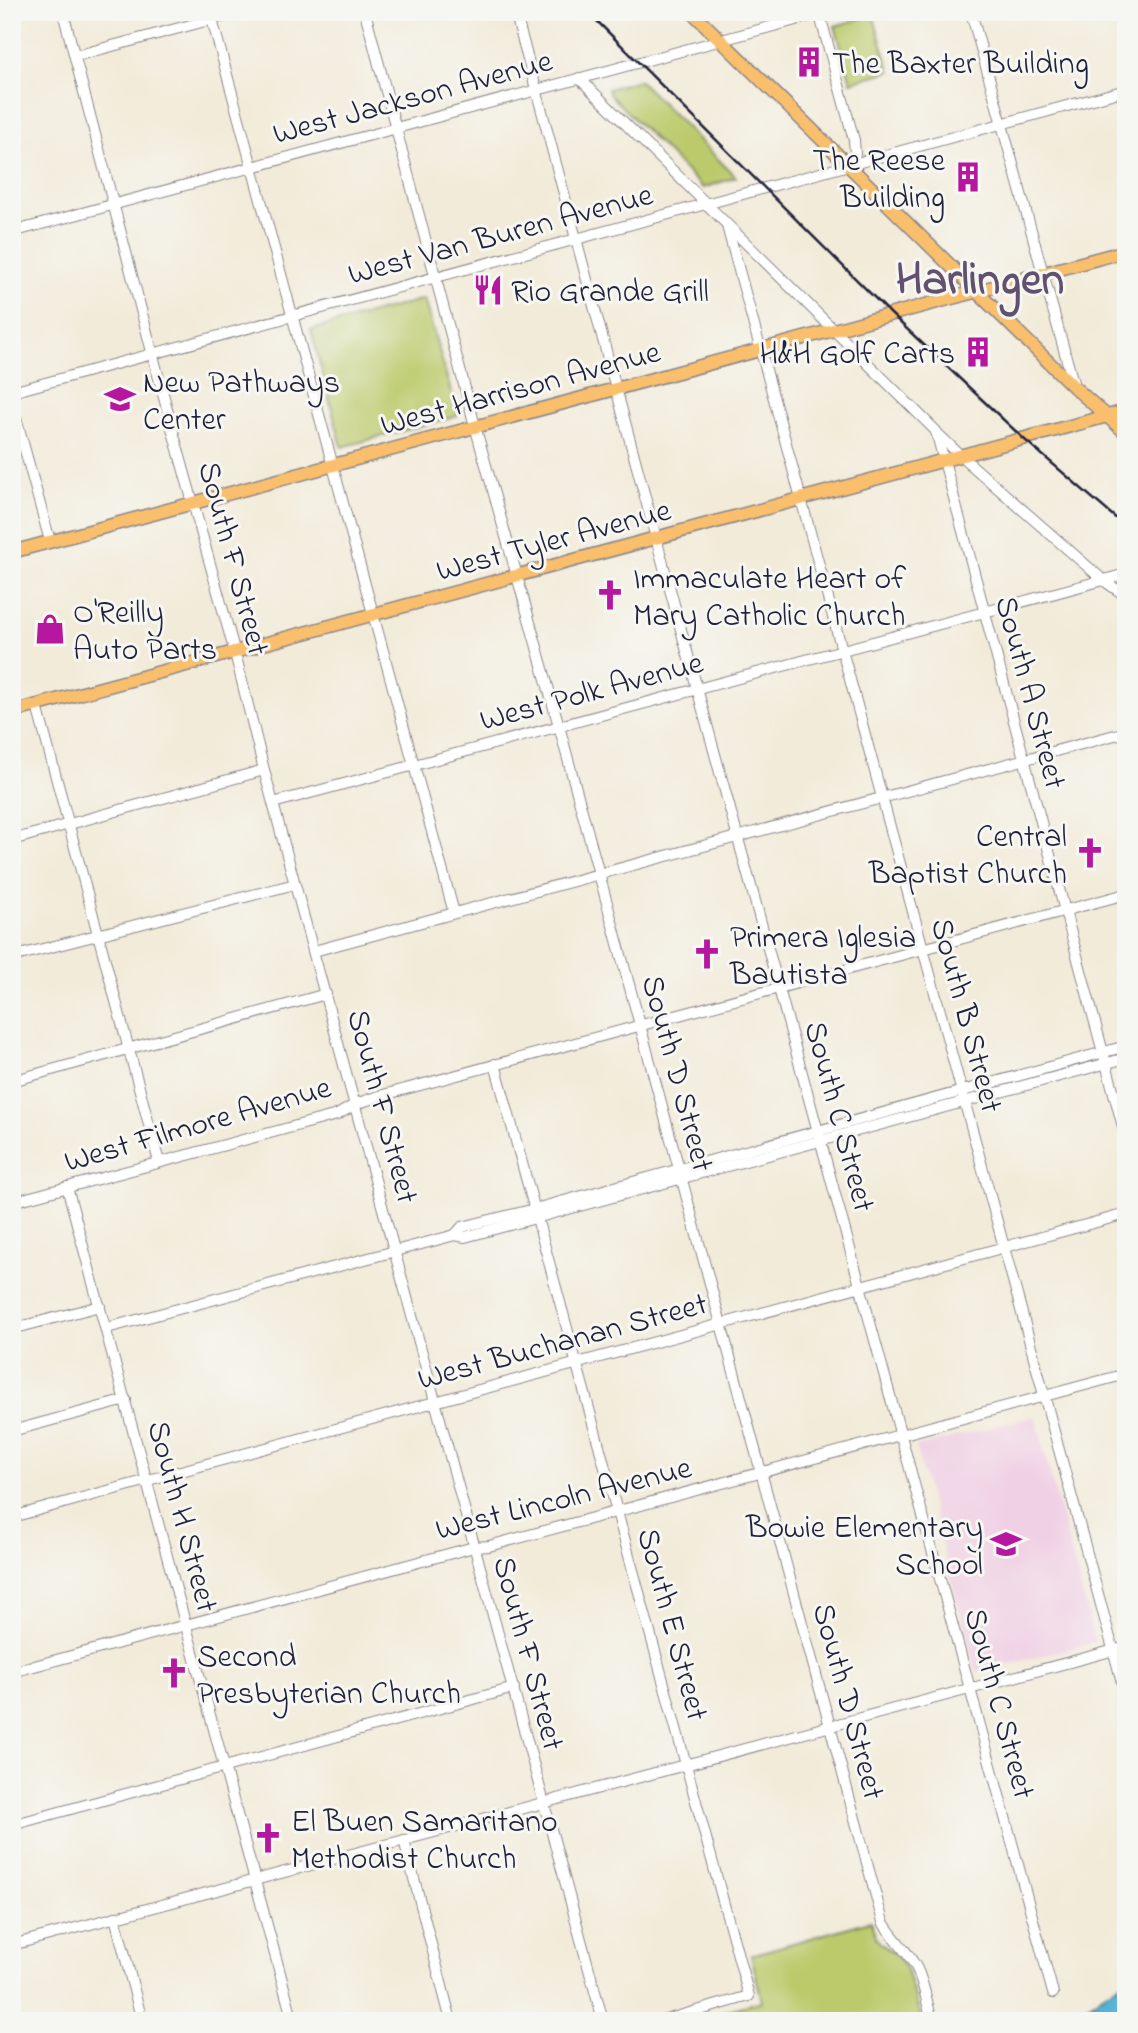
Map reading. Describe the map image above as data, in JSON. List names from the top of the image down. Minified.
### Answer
{"streets":{"main road":["West Harrison Avenue","West Tyler Avenue"],"street":["West Jackson Avenue","West Van Buren Avenue","South F Street","West Polk Avenue","South A Street","South B Street","South D Street","South C Street","West Filmore Avenue","West Buchanan Street","West Lincoln Avenue","South H Street","South E Street"]},"crossings":[["West Jackson Avenue","South F Street"],["West Jackson Avenue","South D Street"],["West Jackson Avenue","South C Street"],["West Van Buren Avenue","South F Street"],["West Van Buren Avenue","South D Street"],["West Van Buren Avenue","South C Street"],["West Harrison Avenue","South F Street"],["West Harrison Avenue","South B Street"],["West Harrison Avenue","South D Street"],["West Harrison Avenue","South C Street"],["West Tyler Avenue","South F Street"],["West Tyler Avenue","South A Street"],["West Tyler Avenue","South B Street"],["West Tyler Avenue","South D Street"],["West Tyler Avenue","South C Street"],["South F Street","West Polk Avenue"],["South F Street","West Filmore Avenue"],["South F Street","West Buchanan Street"],["South F Street","West Lincoln Avenue"],["West Polk Avenue","South A Street"],["West Polk Avenue","South B Street"],["West Polk Avenue","South D Street"],["West Polk Avenue","South C Street"],["South A Street","West Filmore Avenue"],["South B Street","West Filmore Avenue"],["South B Street","West Buchanan Street"],["South B Street","West Lincoln Avenue"],["South D Street","West Filmore Avenue"],["South D Street","West Buchanan Street"],["South D Street","West Lincoln Avenue"],["South C Street","West Filmore Avenue"],["South C Street","West Buchanan Street"],["South C Street","West Lincoln Avenue"],["West Filmore Avenue","South H Street"],["West Filmore Avenue","South E Street"],["West Buchanan Street","South H Street"],["West Buchanan Street","South E Street"],["West Lincoln Avenue","South H Street"],["West Lincoln Avenue","South E Street"]],"districts":["Harlingen"],"places":{"building":["The Baxter Building","The Reese Building","H&H Golf Carts"],"restaurant":["Rio Grande Grill"],"school or university":["New Pathways Center","Bowie Elementary School"],"church":["Immaculate Heart of Mary Catholic Church","Central Baptist Church","Primera Iglesia Bautista","Second Presbyterian Church","El Buen Samaritano Methodist Church"],"shop":["O'Reilly Auto Parts"]}}
